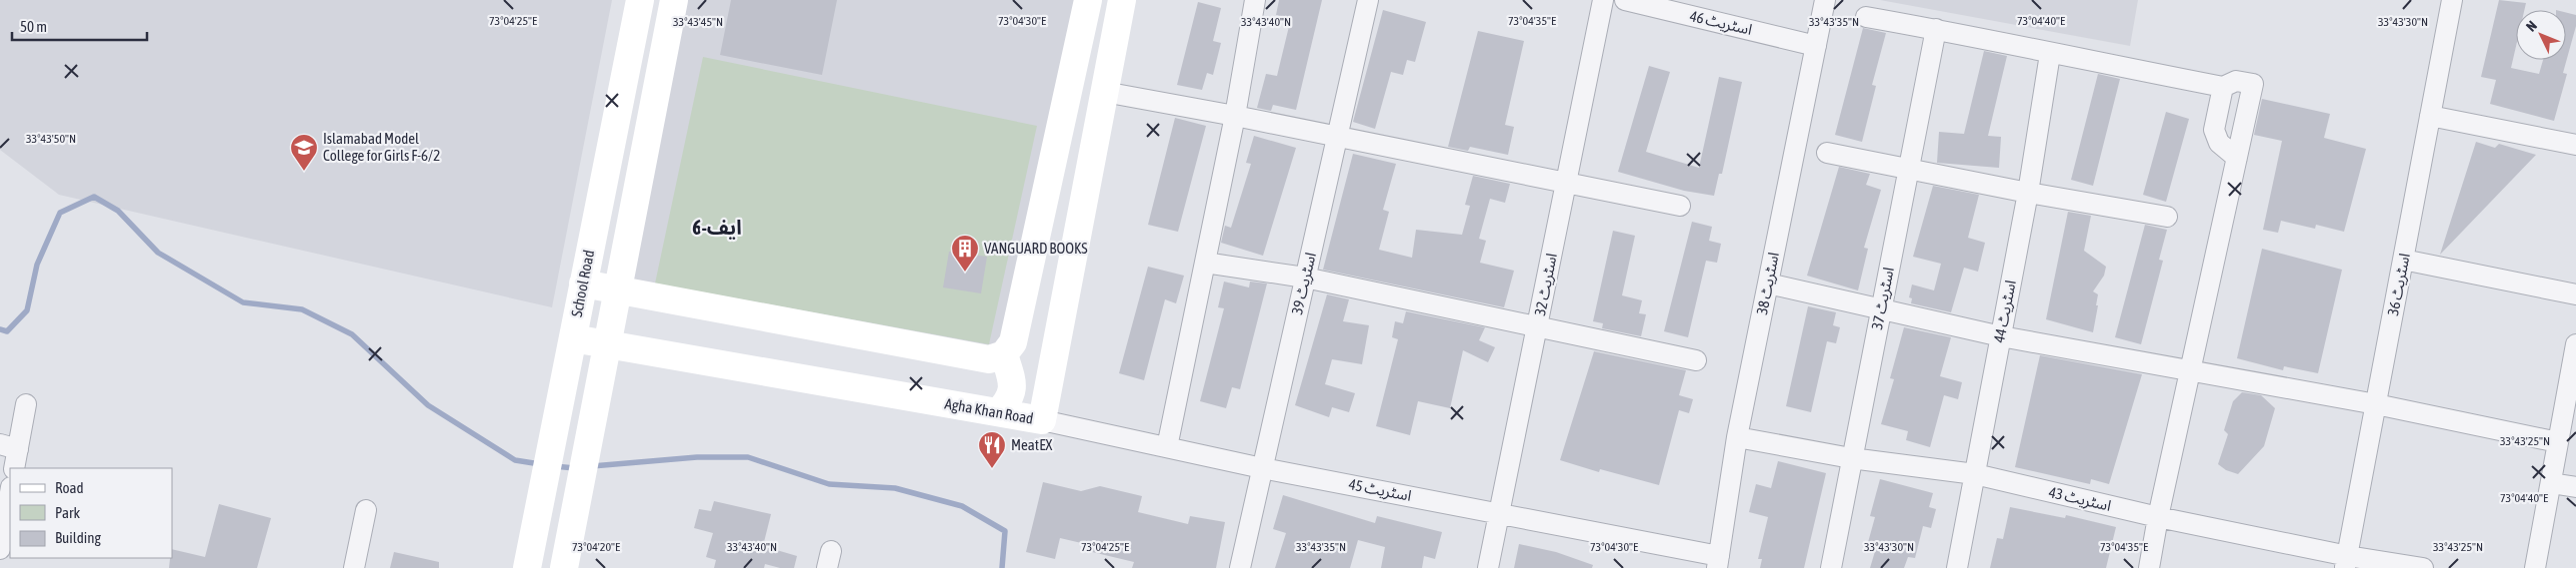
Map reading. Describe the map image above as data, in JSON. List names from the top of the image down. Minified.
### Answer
{"streets":{"street":["اسٹریٹ 46","School Road","اسٹریٹ 39","اسٹریٹ 38","اسٹریٹ 32","اسٹریٹ 36","اسٹریٹ 37","اسٹریٹ 44","Agha Khan Road","اسٹریٹ 45","اسٹریٹ 43"]},"crossings":[["اسٹریٹ 46","اسٹریٹ 38"],["School Road","Agha Khan Road"],["اسٹریٹ 39","اسٹریٹ 45"],["اسٹریٹ 38","اسٹریٹ 45"],["اسٹریٹ 38","اسٹریٹ 43"],["اسٹریٹ 32","اسٹریٹ 45"],["اسٹریٹ 36","اسٹریٹ 43"],["اسٹریٹ 37","اسٹریٹ 43"],["اسٹریٹ 44","اسٹریٹ 43"],["Agha Khan Road","اسٹریٹ 45"]],"districts":["ایف-6"],"places":{"school or university":["Islamabad Model College for Girls F-6/2"],"building":["VANGUARD BOOKS"],"restaurant":["MeatEX"]},"legend":["Road","Park","Building"],"scale_bar":"50 m","north":"top left","coordinates":["73°04'25\"E","73°04'30\"E","73°04'35\"E","73°04'40\"E","33°43'45\"N","33°43'40\"N","33°43'35\"N","33°43'30\"N","33°43'50\"N","33°43'25\"N","73°04'20\"E"]}
